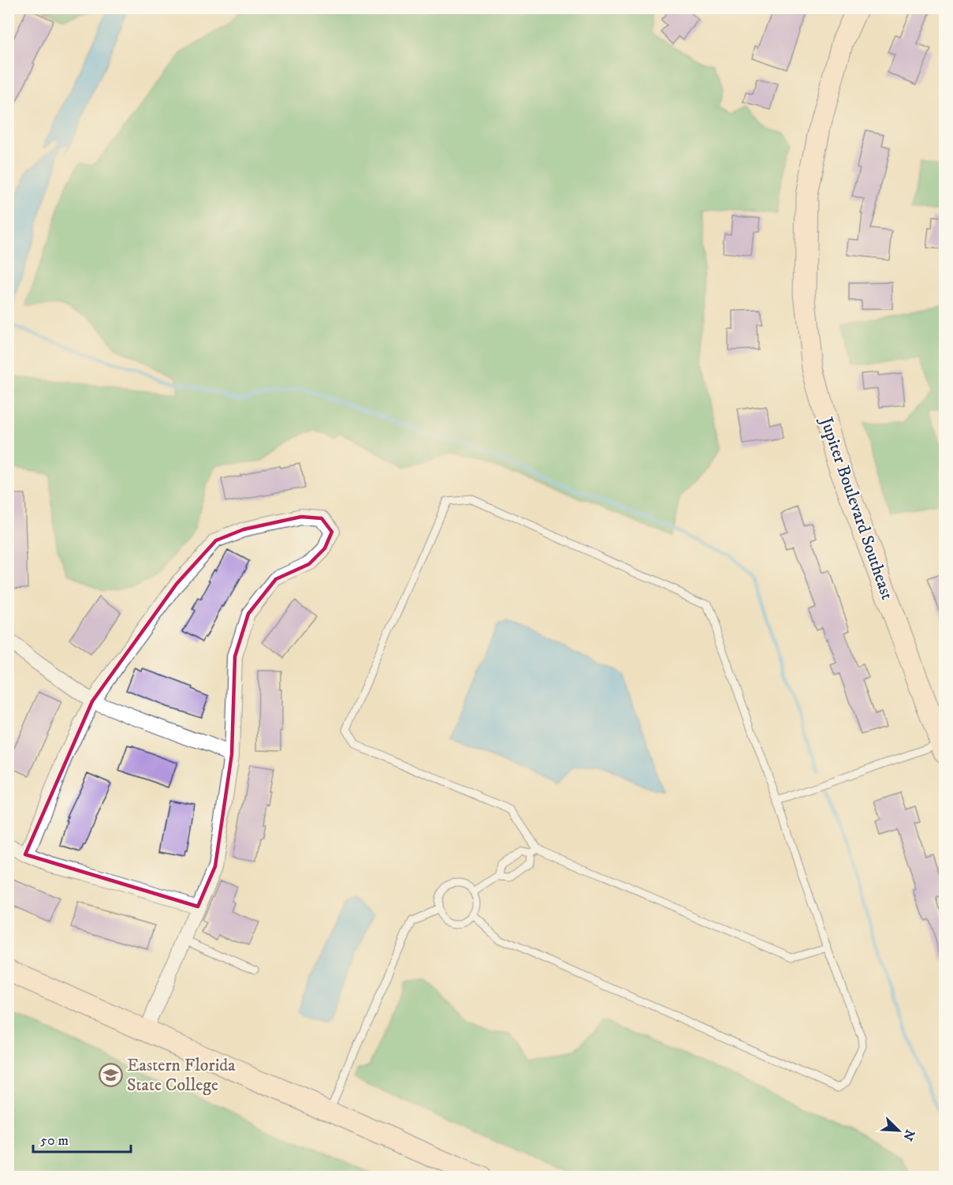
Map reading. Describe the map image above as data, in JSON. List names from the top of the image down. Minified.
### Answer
{"streets":{"street":["Jupiter Boulevard Southeast"]},"places":{"school or university":["Eastern Florida State College"]},"scale_bar":"50 m","north":"bottom right"}
